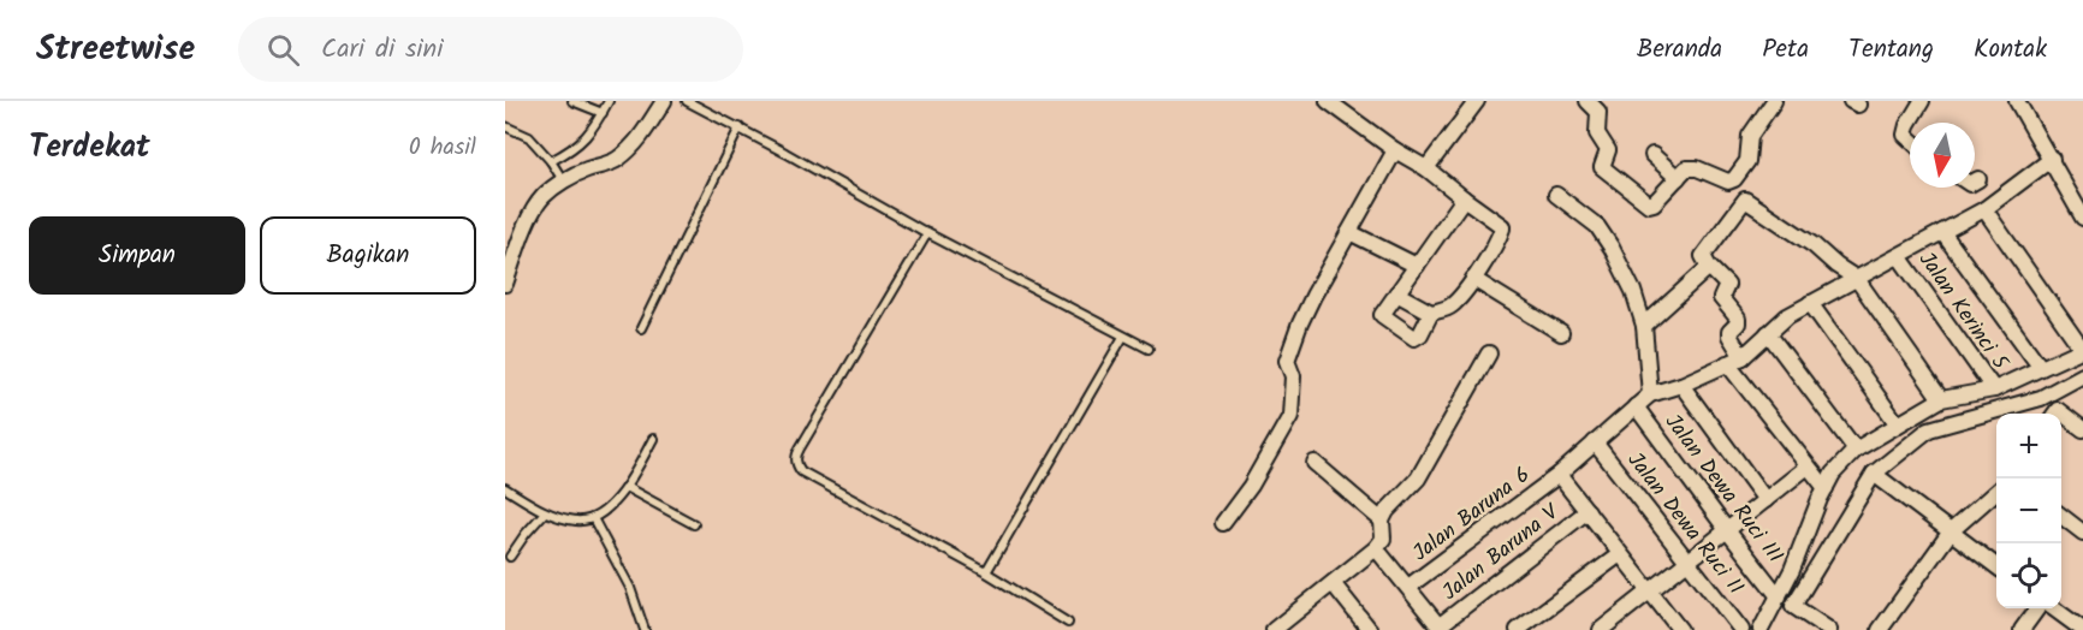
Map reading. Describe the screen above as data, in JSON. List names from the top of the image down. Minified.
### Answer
{"streets":{"street":["Jalan Kerinci 5","Jalan Dewa Ruci III","Jalan Baruna 6","Jalan Dewa Ruci II","Jalan Baruna V"]},"crossings":[["Jalan Dewa Ruci III","Jalan Baruna 6"],["Jalan Baruna 6","Jalan Dewa Ruci II"]],"north":"bottom","page":{"header":"Streetwise","search":"Cari di sini","nav":["Beranda","Peta","Tentang","Kontak"],"heading":["Terdekat","0 hasil"],"buttons":["Simpan","Bagikan"],"map_buttons":["+","−"]}}
